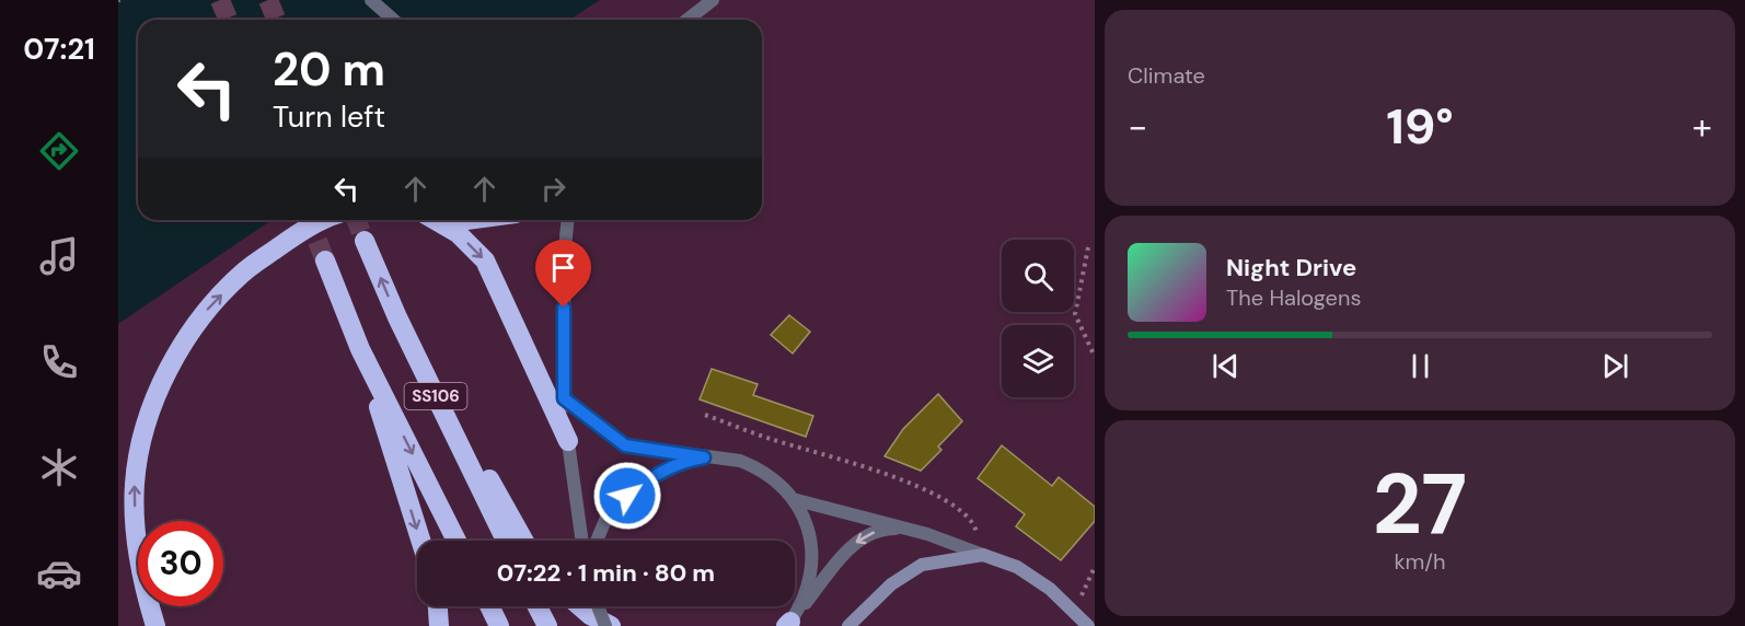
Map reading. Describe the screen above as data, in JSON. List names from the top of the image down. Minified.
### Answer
{"streets":{"highway":["SS106"]},"page":{"tabs":"07:21","tile":["Climate",["27","km/h"]],"turn":["20 m","Turn left"],"heat":["−","19°","+"],"song":["Night Drive","The Halogens"],"limit":"30","trip":"07:22 · 1 min · 80 m"}}
